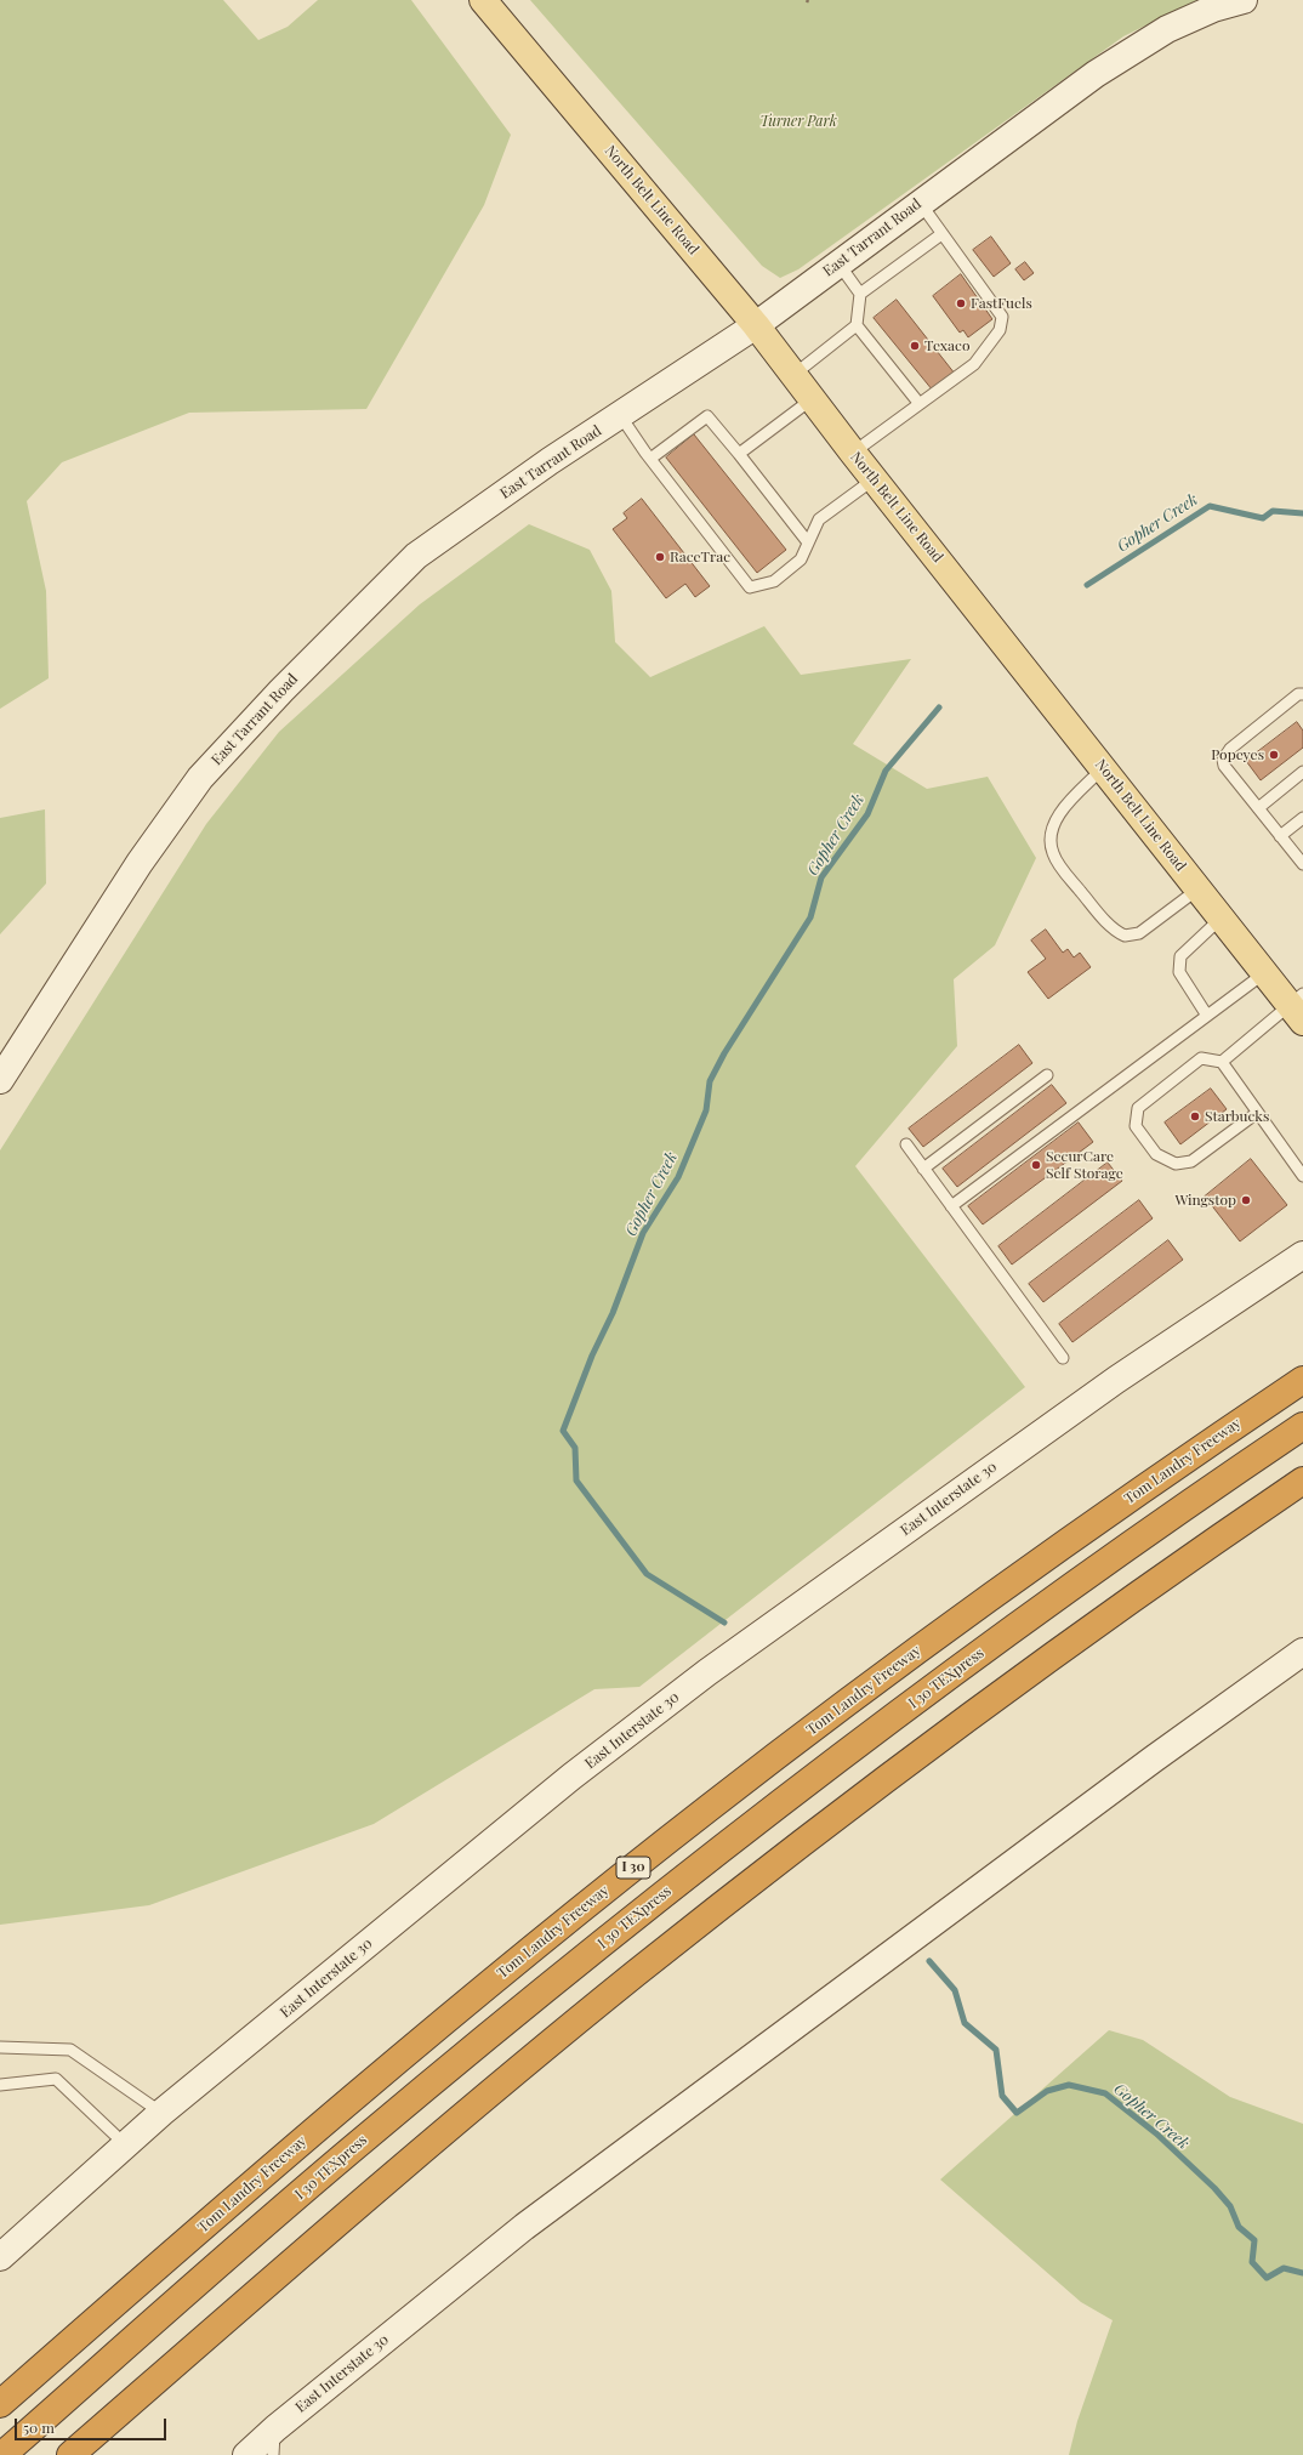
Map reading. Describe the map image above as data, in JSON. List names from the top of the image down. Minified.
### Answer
{"streets":{"highway":["Tom Landry Freeway","I 30 TEXpress","I 30"],"main road":["North Belt Line Road","East Tarrant Road","East Interstate 30"]},"crossings":[["North Belt Line Road","East Tarrant Road"]],"water":["Gopher Creek"],"parks":["Turner Park"],"places":["FastFuels","Texaco","RaceTrac","Popeyes","Starbucks","SecurCare Self Storage","Wingstop"],"scale_bar":"50 m"}
